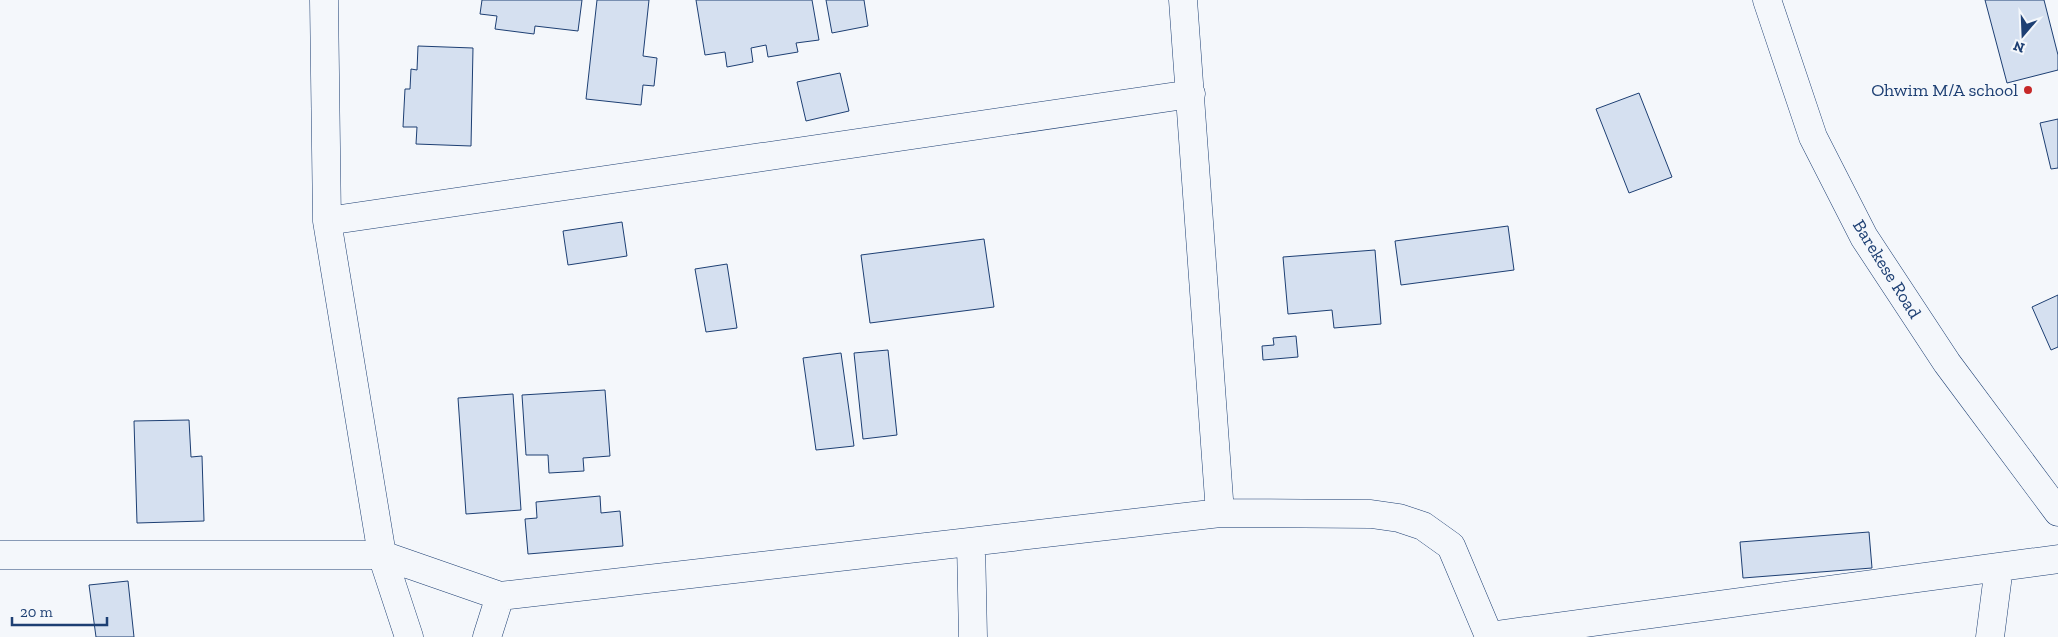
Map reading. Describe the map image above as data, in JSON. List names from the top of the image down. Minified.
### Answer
{"streets":{"street":["Barekese Road"]},"places":["Ohwim M/A school"],"scale_bar":"20 m","north":"bottom"}
